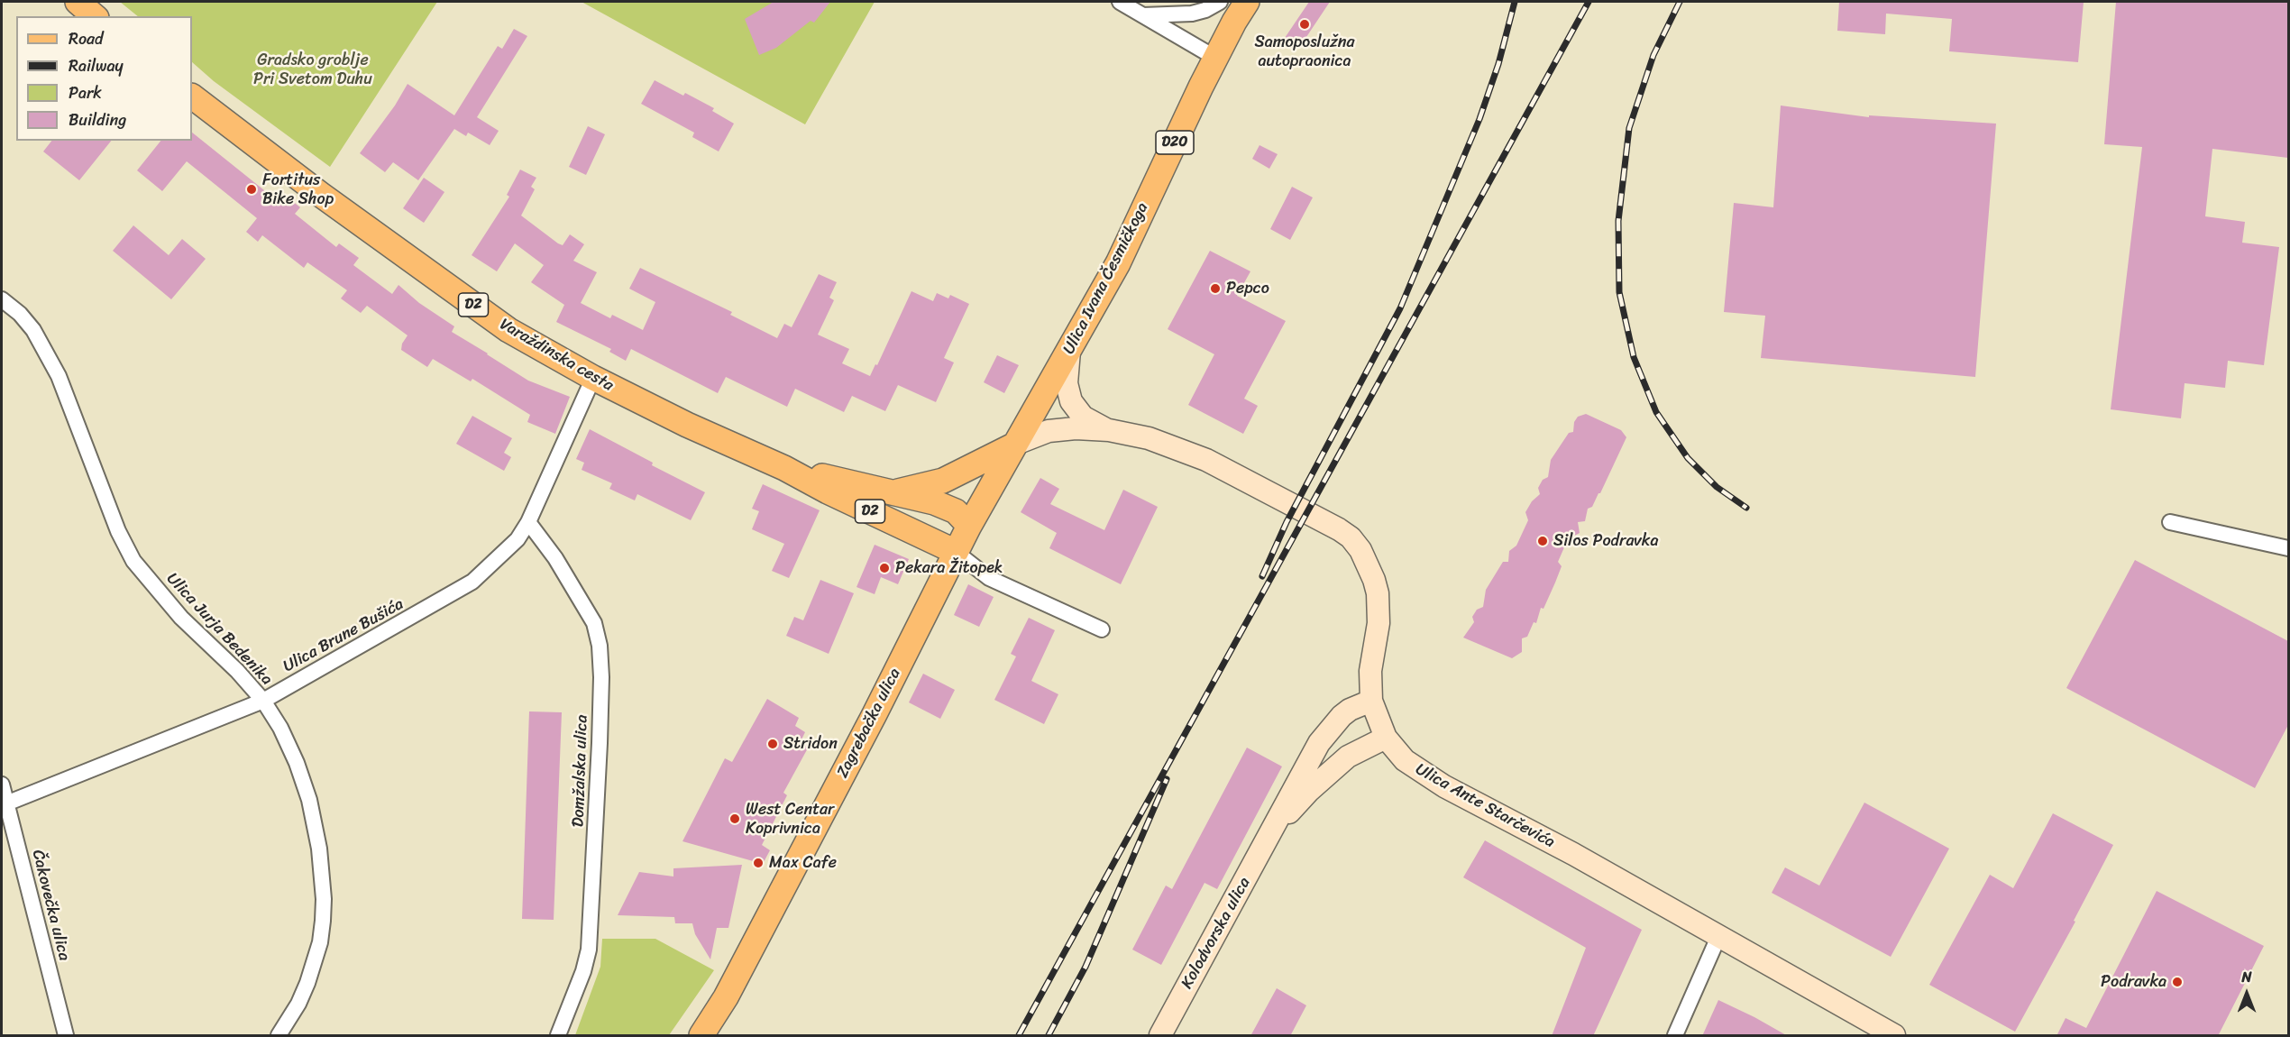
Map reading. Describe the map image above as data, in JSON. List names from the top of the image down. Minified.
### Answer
{"streets":{"main road":["D20","Ulica Ivana Česmičkoga","D2","Varaždinska cesta","Zagrebačka ulica","Ulica Ante Starčevića","Kolodvorska ulica"],"street":["Ulica Jurja Bedenika","Ulica Brune Bušića","Domžalska ulica","Čakovečka ulica"]},"crossings":[["Ulica Ivana Česmičkoga","Varaždinska cesta"],["Ulica Ivana Česmičkoga","Zagrebačka ulica"],["Ulica Ivana Česmičkoga","Ulica Ante Starčevića"],["Varaždinska cesta","Ulica Brune Bušića"],["Varaždinska cesta","Zagrebačka ulica"],["Ulica Jurja Bedenika","Ulica Brune Bušića"],["Ulica Brune Bušića","Domžalska ulica"],["Ulica Brune Bušića","Čakovečka ulica"],["Ulica Ante Starčevića","Kolodvorska ulica"]],"parks":["Gradsko groblje Pri Svetom Duhu"],"places":["Samoposlužna autopraonica","Fortitus Bike Shop","Pepco","Silos Podravka","Pekara Žitopek","Stridon","West Centar Koprivnica","Max Cafe","Podravka"],"legend":["Road","Railway","Park","Building"],"north":"top"}
